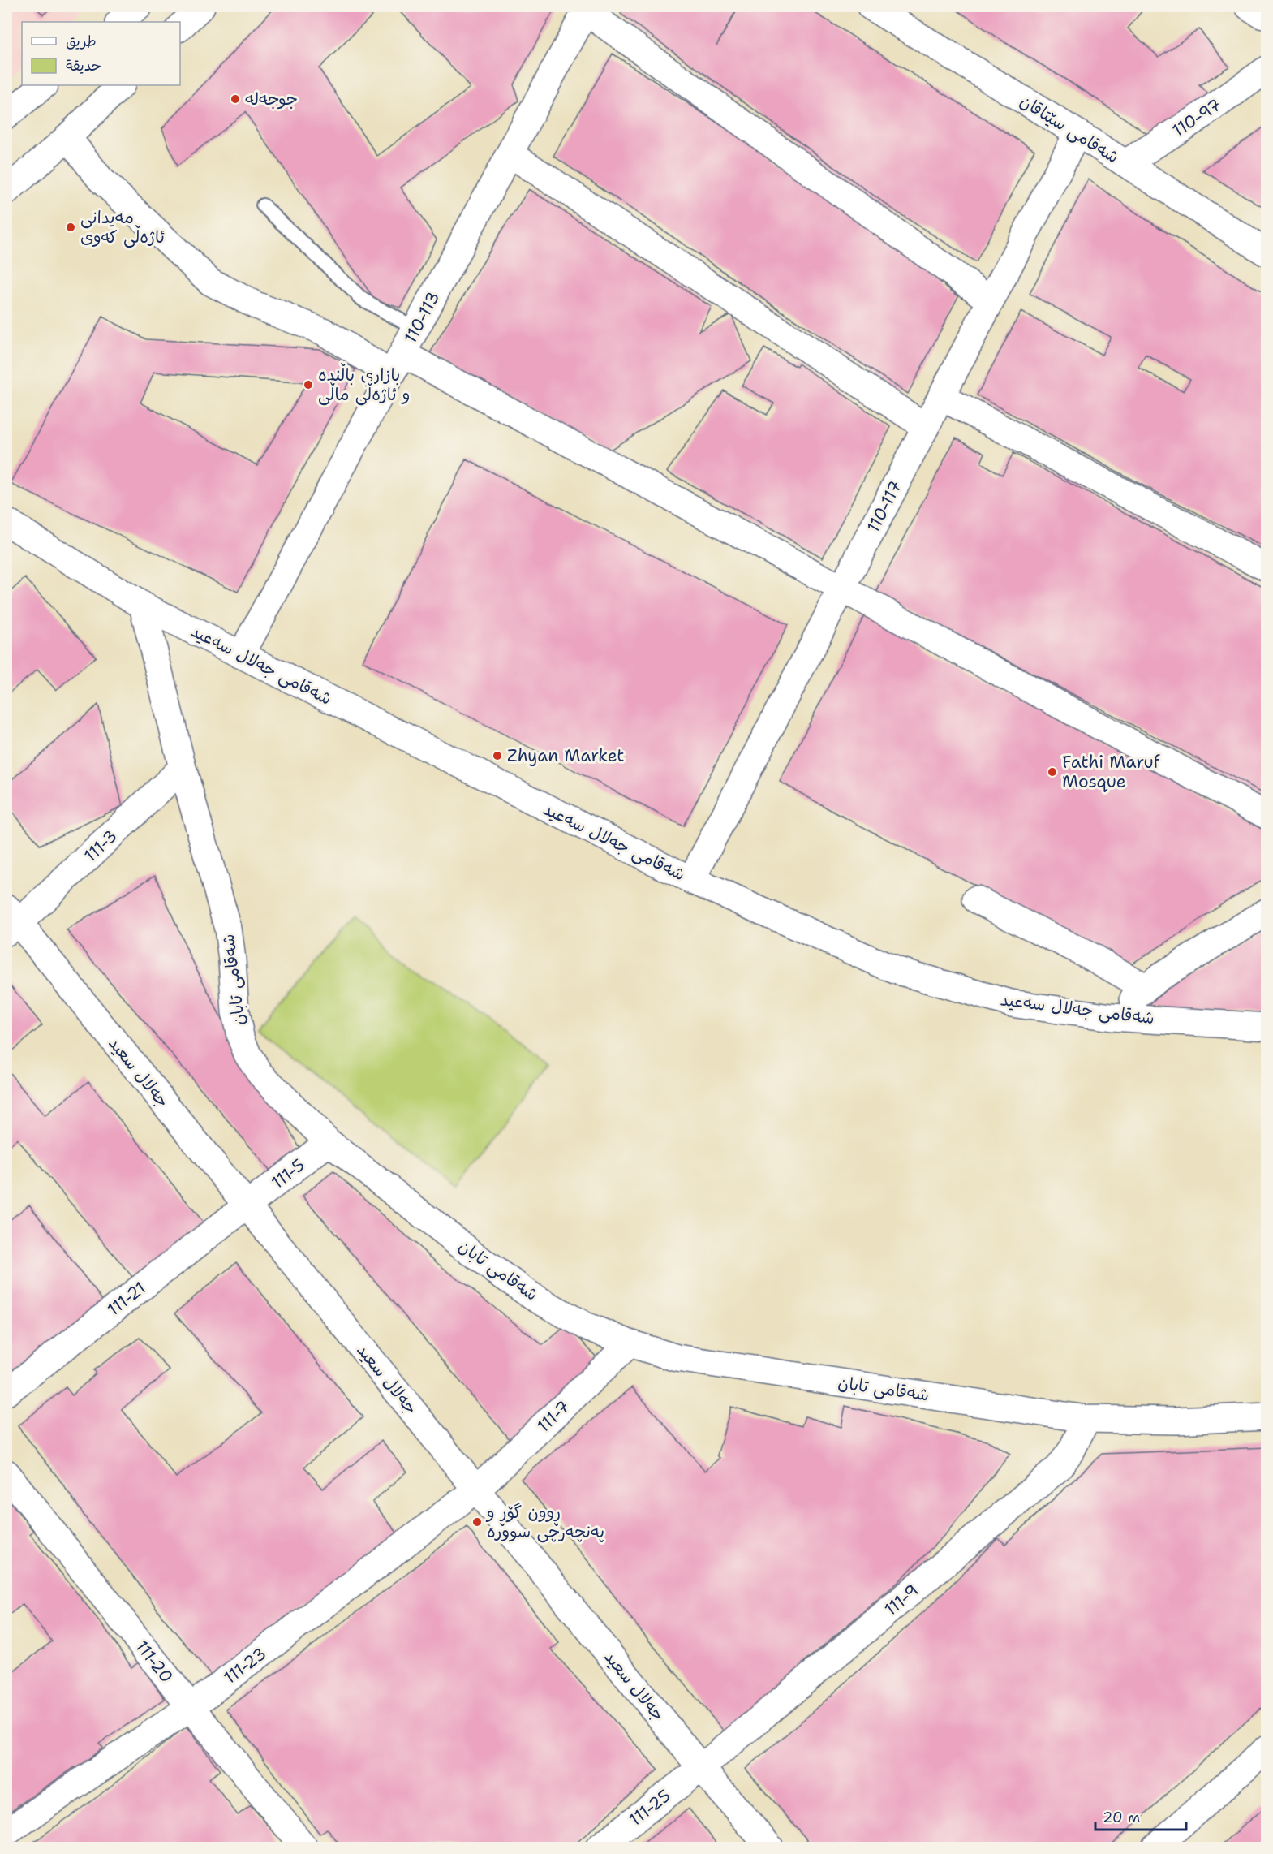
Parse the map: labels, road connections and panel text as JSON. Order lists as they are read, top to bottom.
{
  "streets": {
    "street": [
      "110-97",
      "شەقامی سێتاقان",
      "110-113",
      "110-117",
      "شەقامی جەلال سەعید",
      "111-3",
      "شەقامی تابان",
      "جه‌لال سعید",
      "111-5",
      "111-21",
      "111-7",
      "111-9",
      "111-20",
      "111-23",
      "111-25"
    ]
  },
  "crossings": [
    ["110-97", "شەقامی سێتاقان"],
    ["شەقامی سێتاقان", "110-117"],
    ["110-113", "شەقامی جەلال سەعید"],
    ["110-117", "شەقامی جەلال سەعید"],
    ["شەقامی جەلال سەعید", "شەقامی تابان"],
    ["111-3", "شەقامی تابان"],
    ["111-3", "جه‌لال سعید"],
    ["شەقامی تابان", "111-5"],
    ["شەقامی تابان", "111-7"],
    ["شەقامی تابان", "111-9"],
    ["جه‌لال سعید", "111-5"],
    ["جه‌لال سعید", "111-21"],
    ["جه‌لال سعید", "111-7"],
    ["جه‌لال سعید", "111-9"],
    ["جه‌لال سعید", "111-23"],
    ["جه‌لال سعید", "111-25"],
    ["111-5", "111-21"],
    ["111-7", "111-23"],
    ["111-9", "111-25"],
    ["111-20", "111-23"]
  ],
  "places": [
    "جوجەلە",
    "مەیدانی ئاژەڵی کەوی",
    "بازاري باڵندە و ئاژەڵی ماڵی",
    "Zhyan Market",
    "Fathi Maruf Mosque",
    "ڕوون گۆڕ و پەنچەرچی سوورە"
  ],
  "legend": ["طريق", "حديقة"],
  "scale_bar": "20 m"
}
